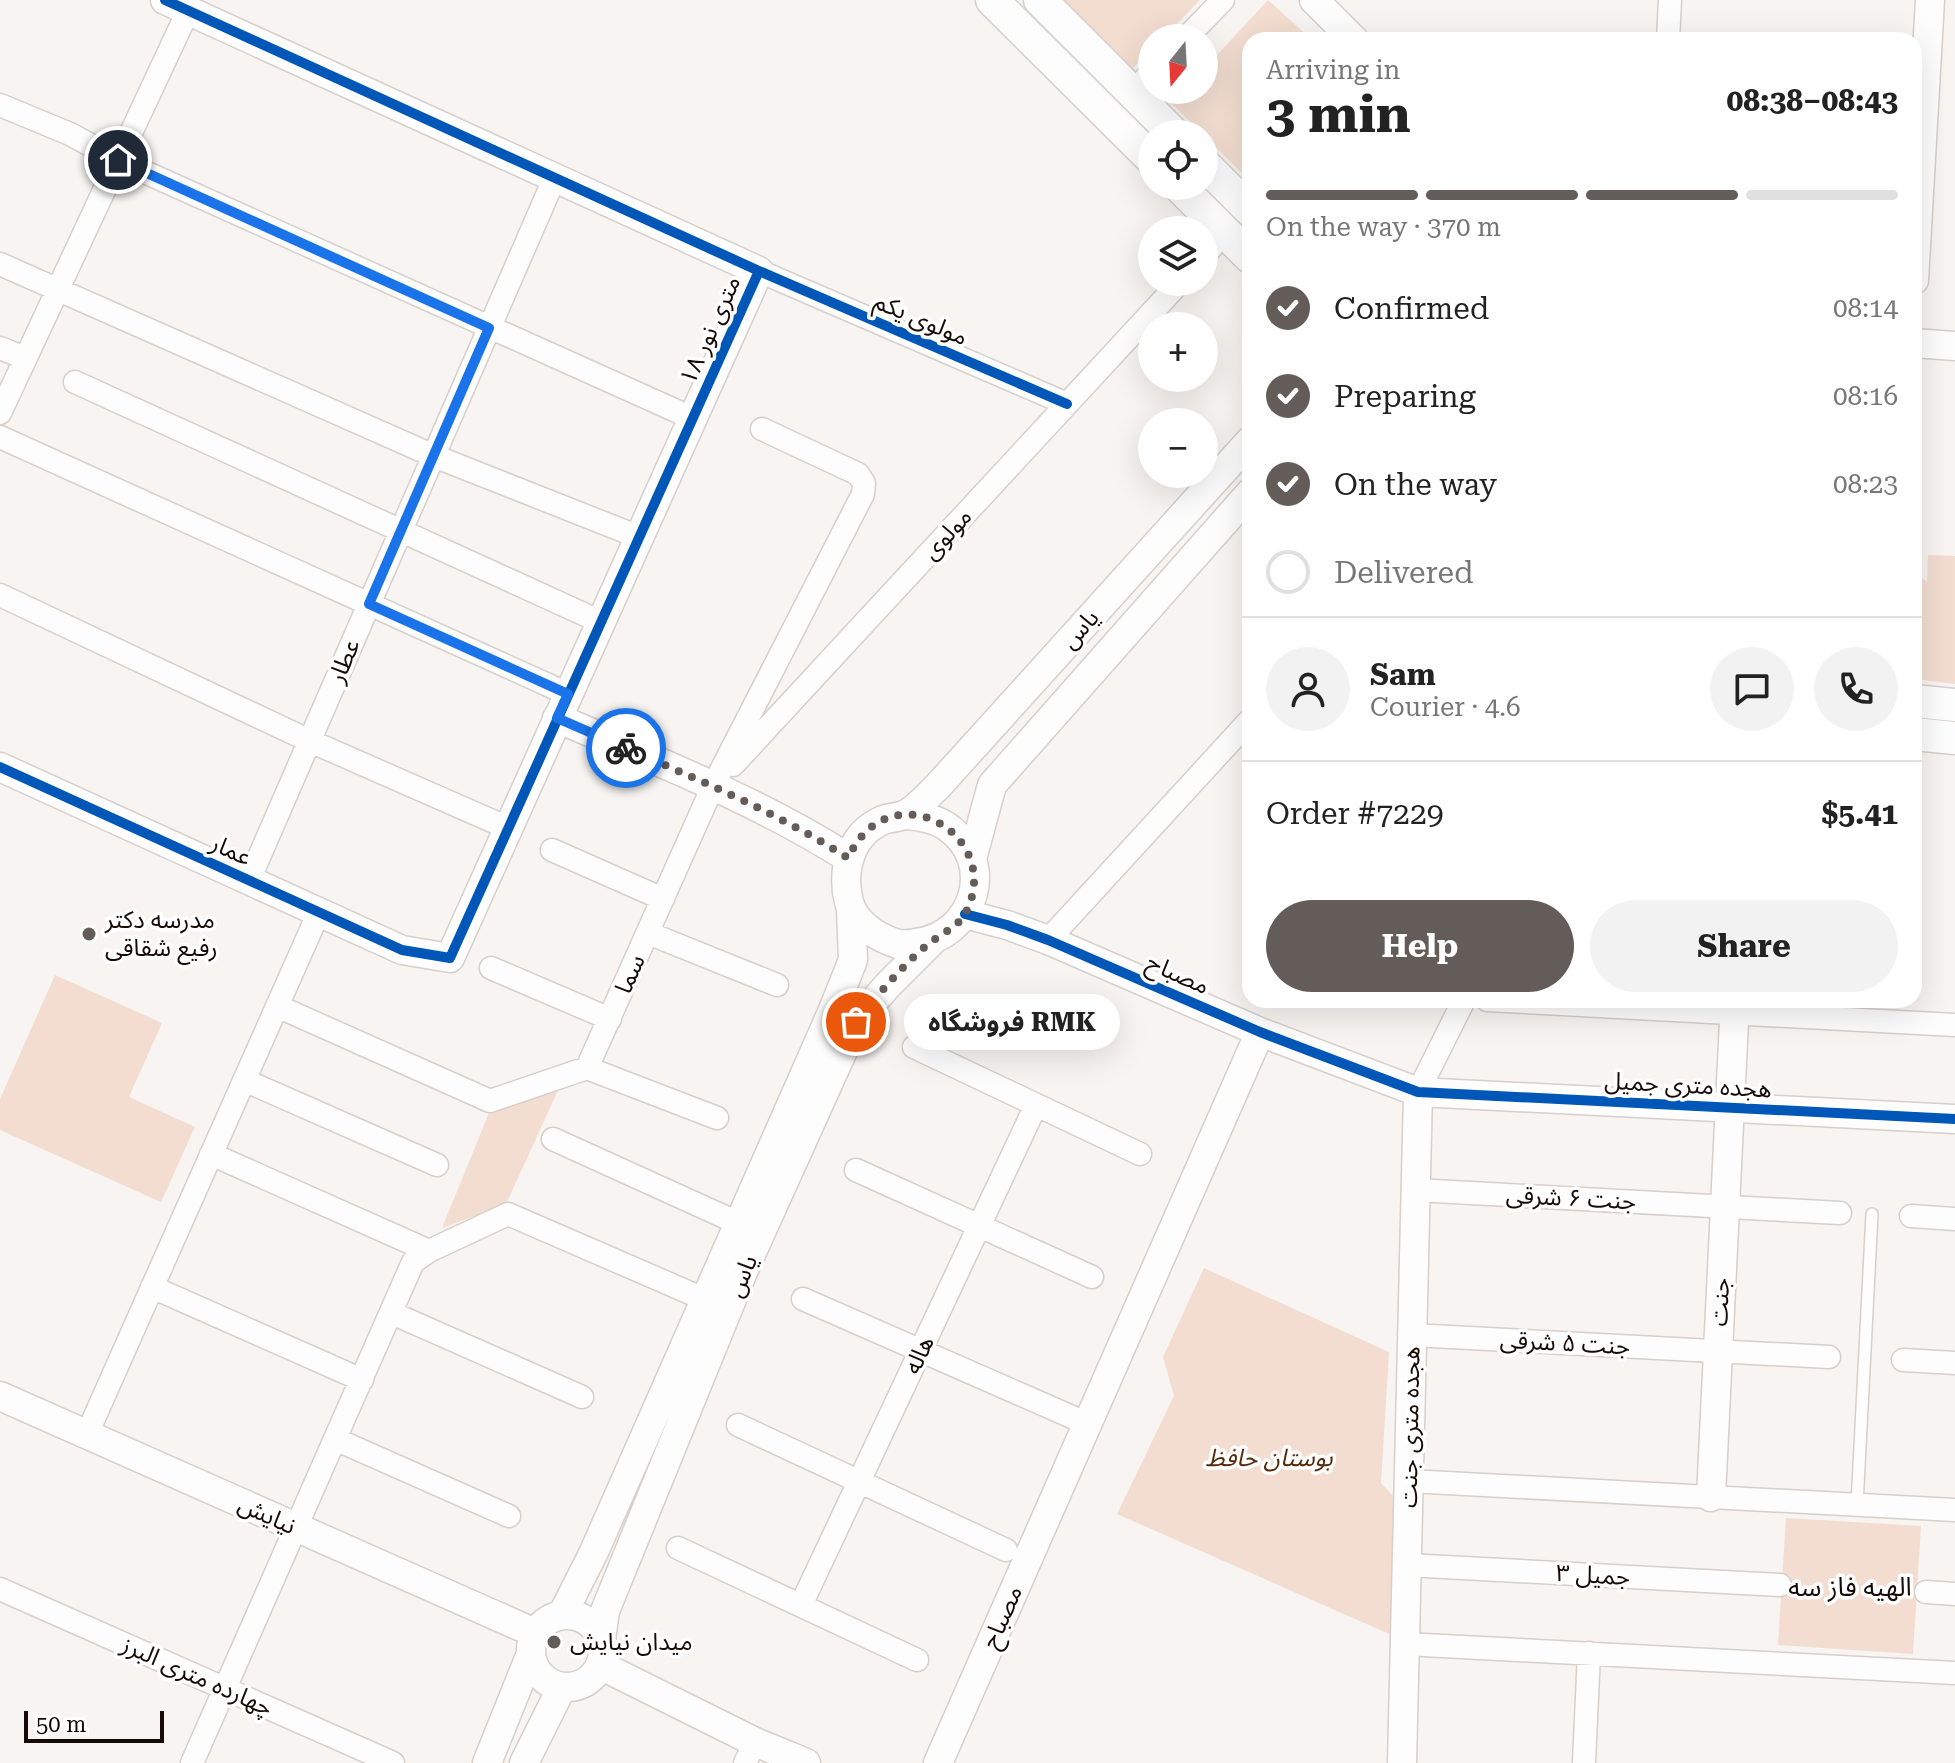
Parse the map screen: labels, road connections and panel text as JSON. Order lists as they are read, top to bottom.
{
  "streets": {
    "street": [
      "مولوی یکم",
      "۱۸ متری نور",
      "مولوی",
      "یاس",
      "عطار",
      "عمار",
      "سما",
      "مصباح",
      "هجده متری جمیل",
      "جنت ۶ شرقی",
      "جنت",
      "جنت ۵ شرقی",
      "هاله",
      "هجده متری جنت",
      "نیایش",
      "جمیل ۳",
      "چهارده متری البرز"
    ]
  },
  "crossings": [
    ["مولوی یکم", "۱۸ متری نور"],
    ["مولوی یکم", "مولوی"],
    ["۱۸ متری نور", "عطار"],
    ["۱۸ متری نور", "عمار"],
    ["مولوی", "سما"],
    ["یاس", "مصباح"],
    ["یاس", "نیایش"],
    ["عطار", "عمار"],
    ["مصباح", "هجده متری جمیل"],
    ["مصباح", "هجده متری جنت"],
    ["هجده متری جمیل", "جنت"],
    ["هجده متری جمیل", "هجده متری جنت"],
    ["جنت ۶ شرقی", "جنت"],
    ["جنت ۶ شرقی", "هجده متری جنت"],
    ["جنت", "جنت ۵ شرقی"],
    ["جنت ۵ شرقی", "هجده متری جنت"],
    ["هجده متری جنت", "جمیل ۳"]
  ],
  "districts": ["الهیه فاز سه"],
  "parks": ["بوستان حافظ"],
  "places": ["مدرسه دکتر رفیع شقاقی", "فروشگاه RMK", "میدان نیایش"],
  "scale_bar": "50 m",
  "north": "bottom",
  "page": {
    "map_buttons": ["+", "−"],
    "heading": ["3 min", "Arriving in", "08:38–08:43"],
    "panel": [
      "Sam",
      "Courier · 4.6",
      "Order #7229",
      "$5.41"
    ],
    "bar": "On the way · 370 m",
    "list": [
      ["Confirmed", "08:14"],
      ["Preparing", "08:16"],
      ["On the way", "08:23"],
      "Delivered"
    ],
    "buttons": ["Help", "Share"],
    "bubble": "فروشگاه RMK",
    "scale": "50 m"
  }
}
